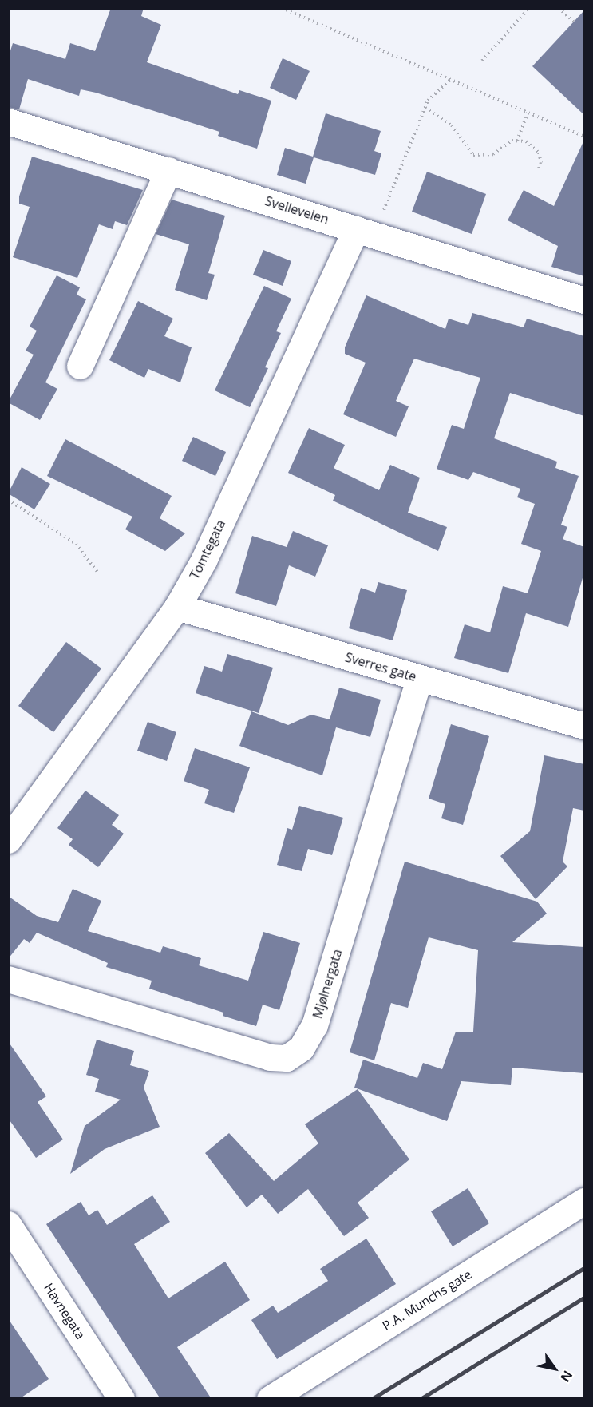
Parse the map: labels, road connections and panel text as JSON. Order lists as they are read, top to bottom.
{
  "streets": {
    "street": [
      "Svelleveien",
      "Tomtegata",
      "Sverres gate",
      "Mjølnergata",
      "P.A. Munchs gate",
      "Havnegata"
    ]
  },
  "crossings": [
    ["Svelleveien", "Tomtegata"],
    ["Tomtegata", "Sverres gate"],
    ["Sverres gate", "Mjølnergata"]
  ],
  "north": "bottom right"
}
